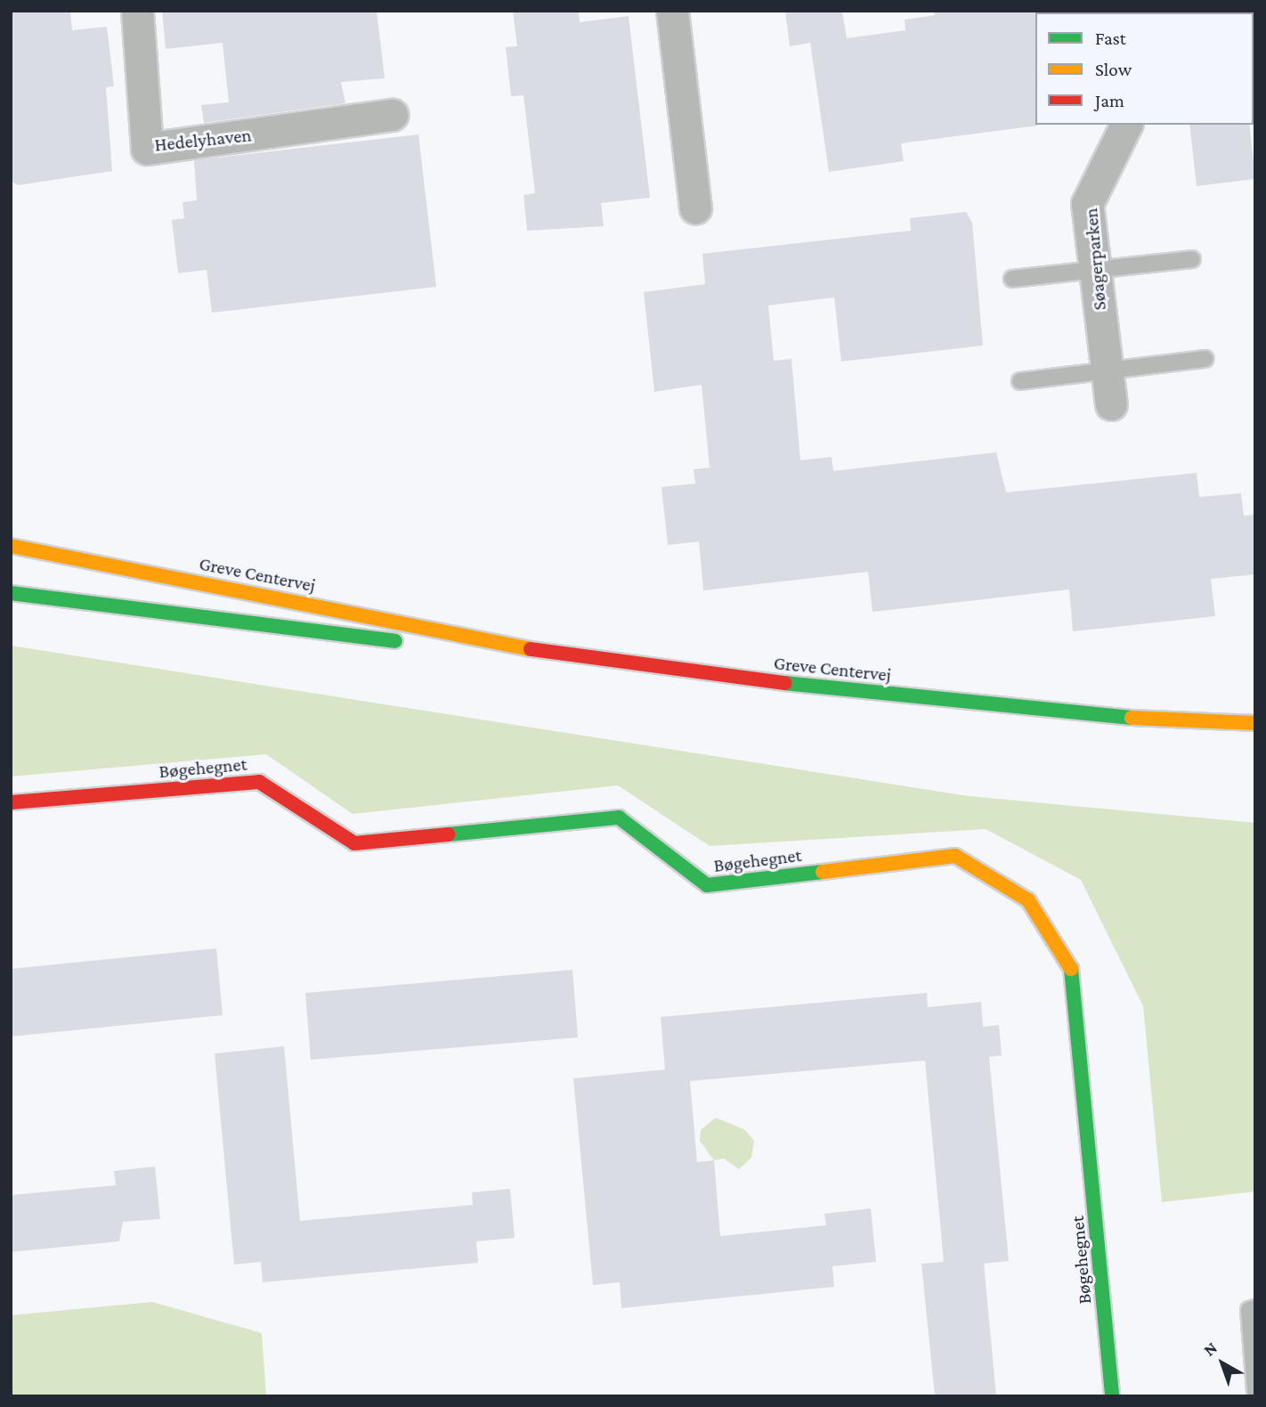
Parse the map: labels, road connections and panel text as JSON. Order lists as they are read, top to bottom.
{
  "streets": {
    "street": [
      "Hedelyhaven",
      "Søagerparken",
      "Greve Centervej",
      "Bøgehegnet"
    ]
  },
  "legend": ["Fast", "Slow", "Jam"],
  "north": "top left"
}
